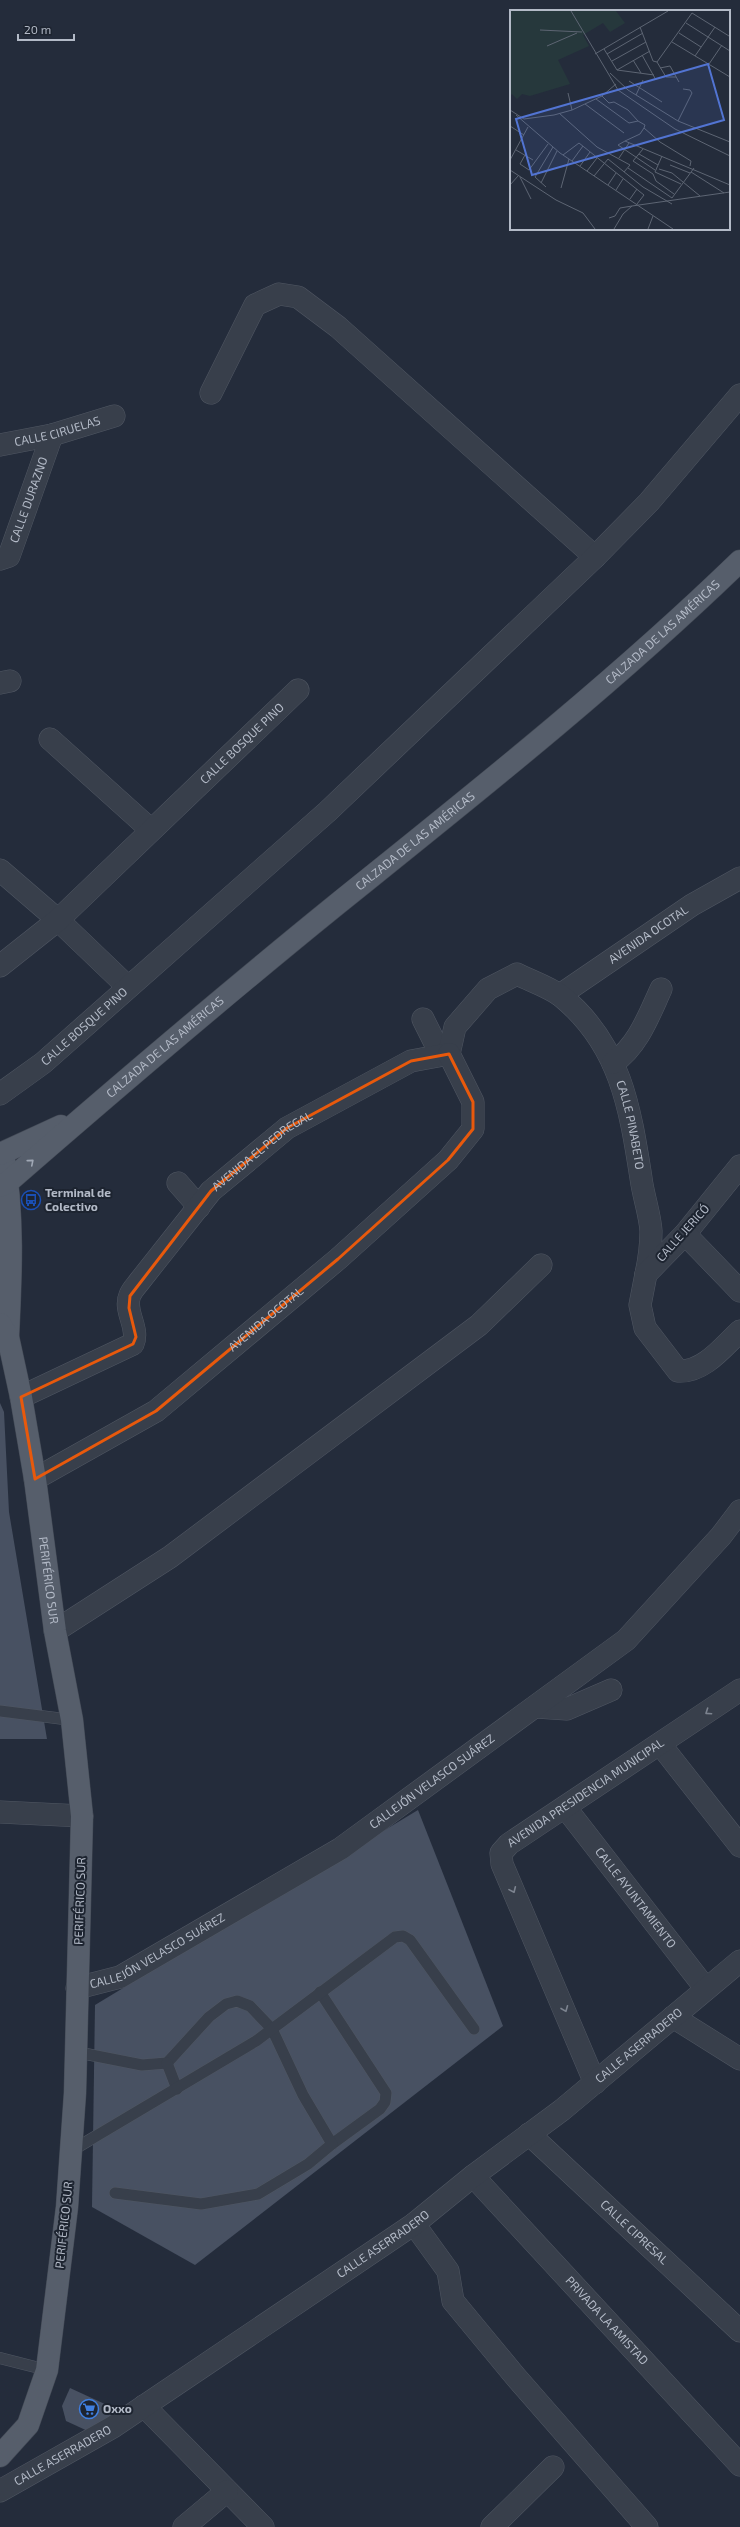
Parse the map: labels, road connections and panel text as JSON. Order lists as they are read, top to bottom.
{
  "streets": {
    "main road": ["CALZADA DE LAS AMÉRICAS", "PERIFÉRICO SUR"],
    "street": [
      "CALLE CIRUELAS",
      "CALLE DURAZNO",
      "CALLE BOSQUE PINO",
      "AVENIDA OCOTAL",
      "CALLE PINABETO",
      "AVENIDA EL PEDREGAL",
      "CALLE JERICÓ",
      "CALLEJÓN VELASCO SUÁREZ",
      "AVENIDA PRESIDENCIA MUNICIPAL",
      "CALLE AYUNTAMIENTO",
      "CALLE ASERRADERO",
      "CALLE CIPRESAL",
      "PRIVADA LA AMISTAD"
    ]
  },
  "crossings": [
    ["CALLE CIRUELAS", "CALLE DURAZNO"],
    ["CALZADA DE LAS AMÉRICAS", "PERIFÉRICO SUR"],
    ["AVENIDA OCOTAL", "CALLE PINABETO"],
    ["AVENIDA OCOTAL", "AVENIDA EL PEDREGAL"],
    ["AVENIDA OCOTAL", "PERIFÉRICO SUR"],
    ["CALLE PINABETO", "CALLE JERICÓ"],
    ["AVENIDA EL PEDREGAL", "PERIFÉRICO SUR"],
    ["PERIFÉRICO SUR", "CALLEJÓN VELASCO SUÁREZ"],
    ["AVENIDA PRESIDENCIA MUNICIPAL", "CALLE AYUNTAMIENTO"],
    ["AVENIDA PRESIDENCIA MUNICIPAL", "CALLE ASERRADERO"],
    ["CALLE AYUNTAMIENTO", "CALLE ASERRADERO"],
    ["CALLE ASERRADERO", "CALLE CIPRESAL"],
    ["CALLE ASERRADERO", "PRIVADA LA AMISTAD"]
  ],
  "places": {
    "bus stop": ["Terminal de Colectivo"],
    "supermarket": ["Oxxo"]
  },
  "scale_bar": "20 m"
}
